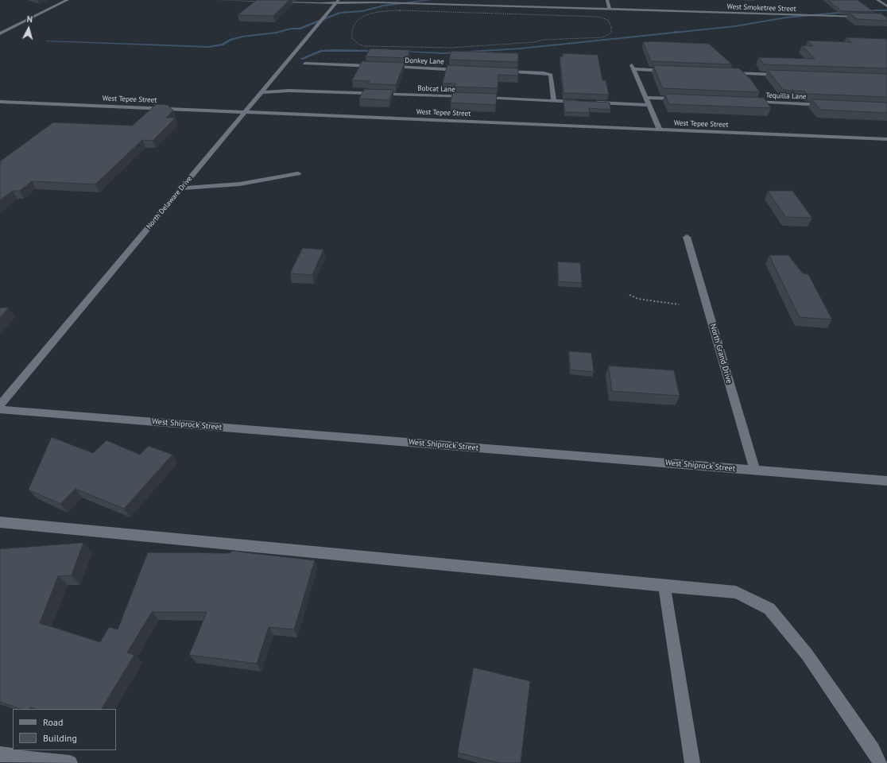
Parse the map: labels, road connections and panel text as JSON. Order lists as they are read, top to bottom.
{
  "streets": {
    "street": [
      "West Smoketree Street",
      "Donkey Lane",
      "Bobcat Lane",
      "Tequilla Lane",
      "West Tepee Street",
      "North Delaware Drive",
      "North Grand Drive",
      "West Shiprock Street"
    ]
  },
  "crossings": [
    ["West Smoketree Street", "North Delaware Drive"],
    ["Bobcat Lane", "North Delaware Drive"],
    ["West Tepee Street", "North Delaware Drive"],
    ["North Grand Drive", "West Shiprock Street"]
  ],
  "legend": ["Road", "Building"],
  "north": "top"
}
